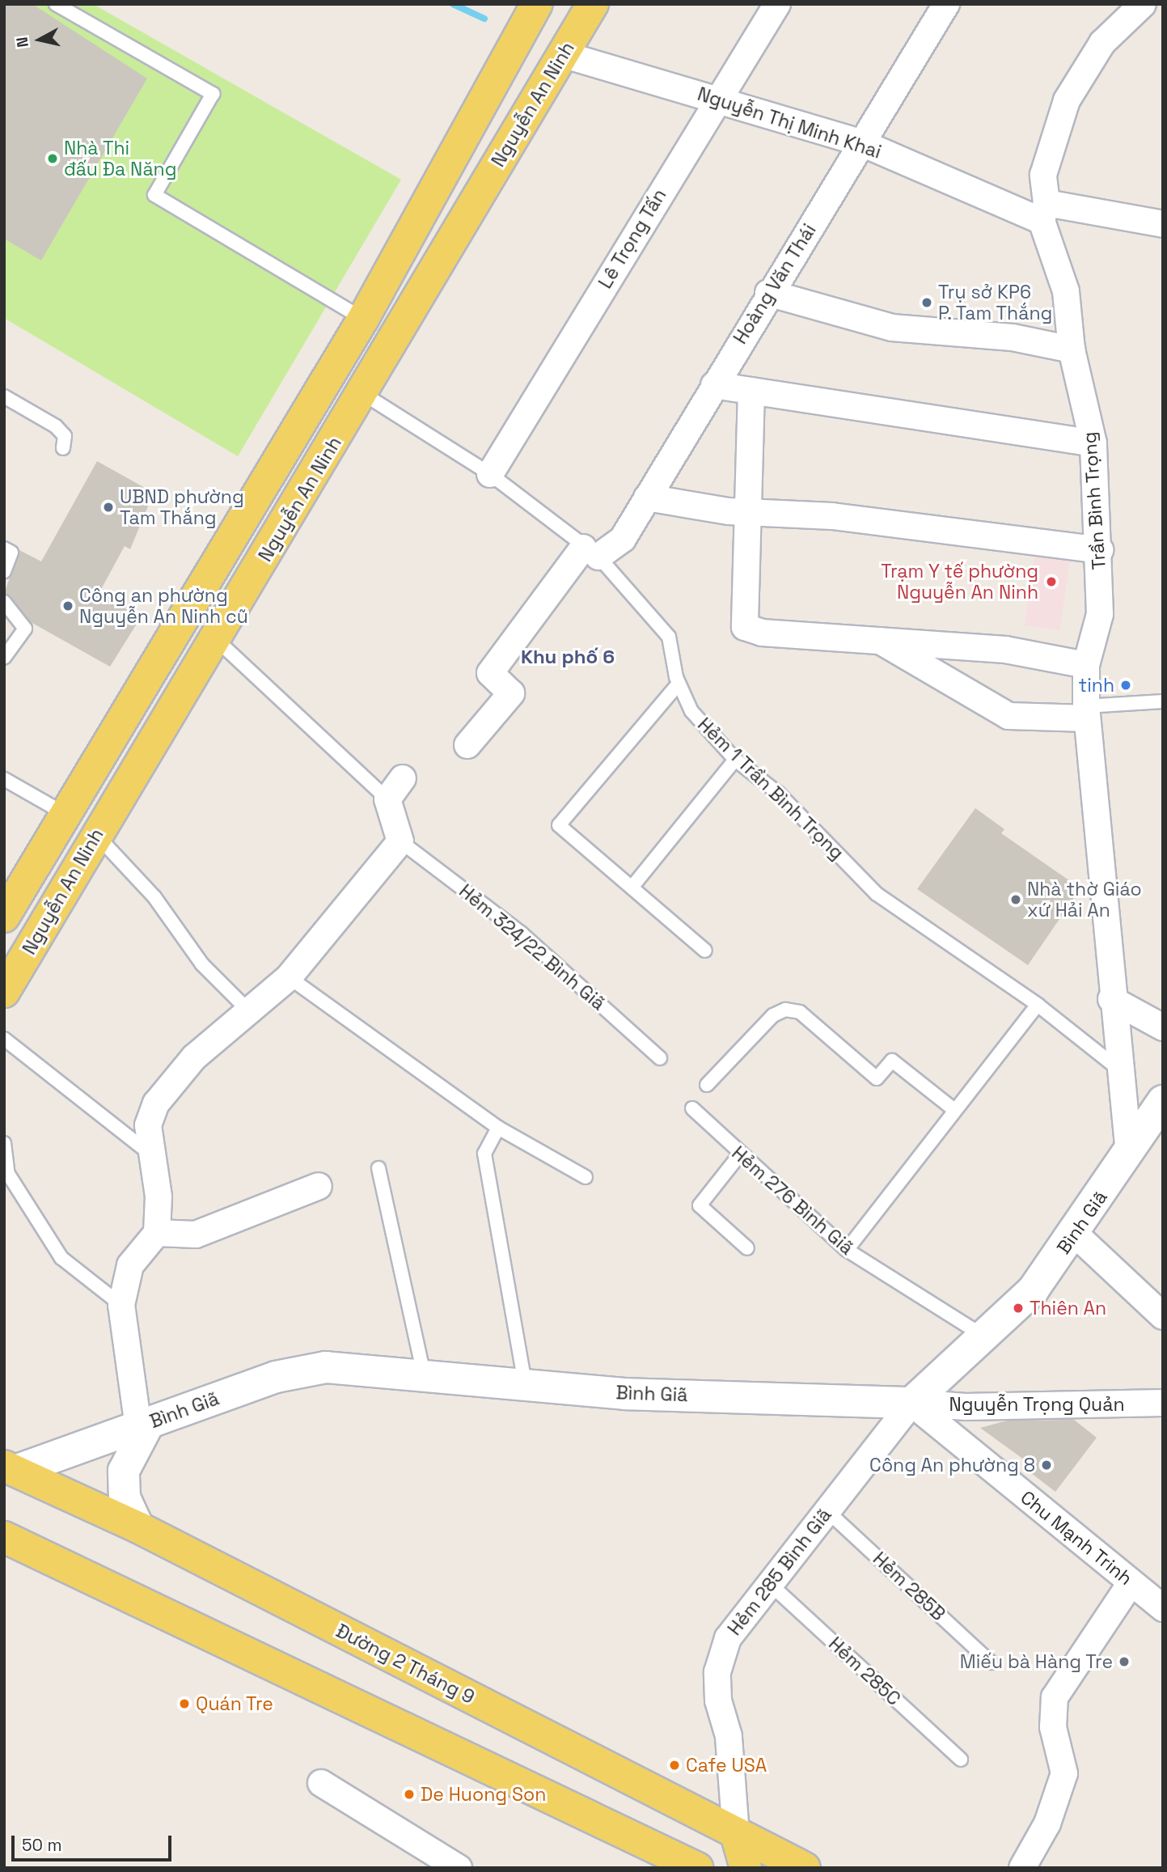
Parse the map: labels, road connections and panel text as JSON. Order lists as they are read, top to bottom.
{
  "streets": {
    "main road": ["Nguyễn An Ninh", "Đường 2 Tháng 9"],
    "street": [
      "Nguyễn Thị Minh Khai",
      "Lê Trọng Tấn",
      "Hoàng Văn Thái",
      "Trần Bình Trọng",
      "Bình Giã",
      "Nguyễn Trọng Quản",
      "Chu Mạnh Trinh",
      "Hẻm 285 Bình Giã"
    ],
    "lane": [
      "Hẻm 1 Trần Bình Trọng",
      "Hẻm 324/22 Bình Giã",
      "Hẻm 276 Bình Giã",
      "Hẻm 285B",
      "Hẻm 285C"
    ]
  },
  "crossings": [
    ["Nguyễn An Ninh", "Nguyễn Thị Minh Khai"],
    ["Nguyễn An Ninh", "Hẻm 1 Trần Bình Trọng"],
    ["Nguyễn Thị Minh Khai", "Lê Trọng Tấn"],
    ["Nguyễn Thị Minh Khai", "Hoàng Văn Thái"],
    ["Nguyễn Thị Minh Khai", "Trần Bình Trọng"],
    ["Lê Trọng Tấn", "Hẻm 1 Trần Bình Trọng"],
    ["Hoàng Văn Thái", "Hẻm 1 Trần Bình Trọng"],
    ["Trần Bình Trọng", "Hẻm 1 Trần Bình Trọng"],
    ["Trần Bình Trọng", "Bình Giã"],
    ["Hẻm 276 Bình Giã", "Bình Giã"],
    ["Bình Giã", "Nguyễn Trọng Quản"],
    ["Bình Giã", "Chu Mạnh Trinh"],
    ["Bình Giã", "Hẻm 285 Bình Giã"],
    ["Bình Giã", "Đường 2 Tháng 9"],
    ["Nguyễn Trọng Quản", "Chu Mạnh Trinh"],
    ["Nguyễn Trọng Quản", "Hẻm 285 Bình Giã"],
    ["Chu Mạnh Trinh", "Hẻm 285 Bình Giã"],
    ["Hẻm 285 Bình Giã", "Hẻm 285B"],
    ["Hẻm 285 Bình Giã", "Đường 2 Tháng 9"],
    ["Hẻm 285 Bình Giã", "Hẻm 285C"]
  ],
  "districts": ["Khu phố 6"],
  "places": [
    "Nhà Thi đấu Đa Năng",
    "Trụ sở KP6 P. Tam Thắng",
    "UBND phường Tam Thắng",
    "Trạm Y tế phường Nguyễn An Ninh",
    "Công an phường Nguyễn An Ninh cũ",
    "tinh",
    "Nhà thờ Giáo xứ Hải An",
    "Thiên An",
    "Công An phường 8",
    "Miếu bà Hàng Tre",
    "Quán Tre",
    "Cafe USA",
    "De Huong Son"
  ],
  "scale_bar": "50 m",
  "north": "left"
}
